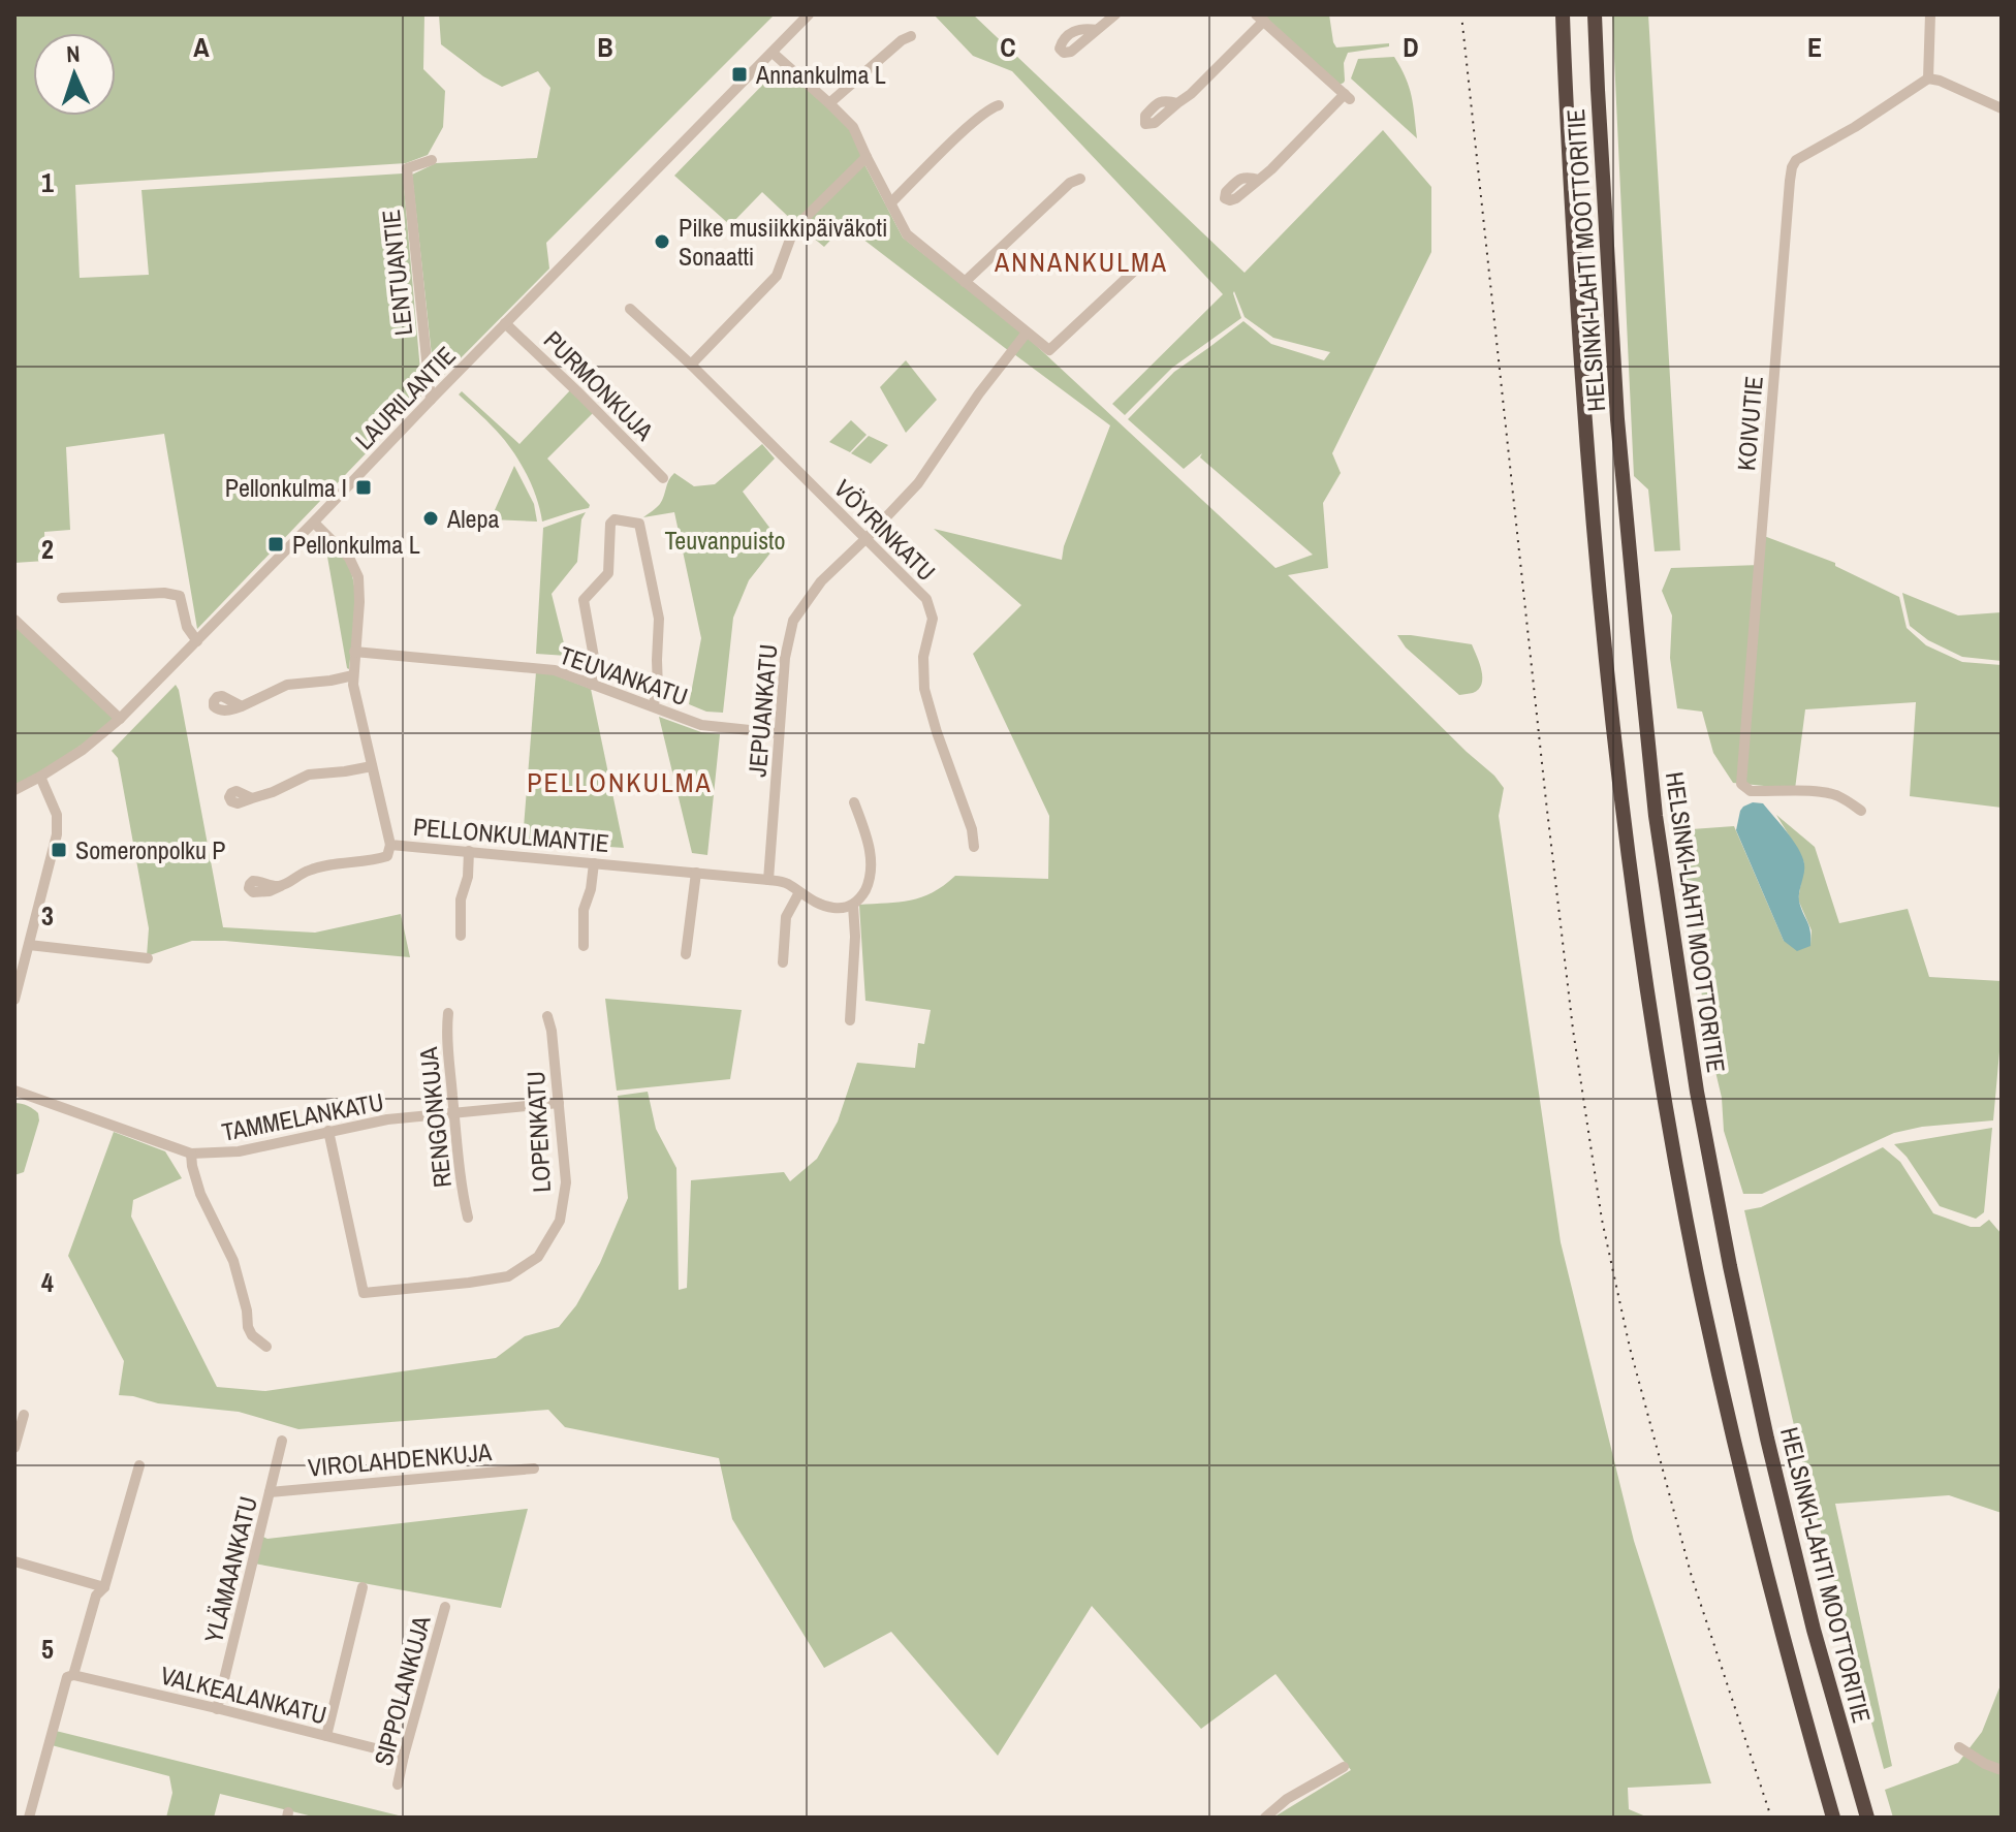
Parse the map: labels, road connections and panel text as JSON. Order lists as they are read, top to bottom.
{
  "streets": {
    "highway": ["HELSINKI-LAHTI MOOTTORITIE"],
    "street": [
      "LENTUANTIE",
      "PURMONKUJA",
      "LAURILANTIE",
      "KOIVUTIE",
      "VÖYRINKATU",
      "TEUVANKATU",
      "JEPUANKATU",
      "PELLONKULMANTIE",
      "TAMMELANKATU",
      "RENGONKUJA",
      "LOPENKATU",
      "VIROLAHDENKUJA",
      "YLÄMAANKATU",
      "SIPPOLANKUJA",
      "VALKEALANKATU"
    ]
  },
  "crossings": [
    ["LENTUANTIE", "LAURILANTIE"],
    ["PURMONKUJA", "LAURILANTIE"],
    ["LAURILANTIE", "PELLONKULMANTIE"],
    ["VÖYRINKATU", "JEPUANKATU"],
    ["TEUVANKATU", "JEPUANKATU"],
    ["TEUVANKATU", "PELLONKULMANTIE"],
    ["JEPUANKATU", "PELLONKULMANTIE"],
    ["TAMMELANKATU", "RENGONKUJA"],
    ["TAMMELANKATU", "LOPENKATU"],
    ["VIROLAHDENKUJA", "YLÄMAANKATU"],
    ["YLÄMAANKATU", "VALKEALANKATU"],
    ["SIPPOLANKUJA", "VALKEALANKATU"]
  ],
  "districts": ["ANNANKULMA", "PELLONKULMA"],
  "parks": ["Teuvanpuisto"],
  "places": {
    "transit": [
      "Annankulma L",
      "Pellonkulma I",
      "Pellonkulma L",
      "Someronpolku P"
    ],
    "other": ["Pilke musiikkipäiväkoti Sonaatti", "Alepa"]
  },
  "north": "top",
  "grid": {
    "columns": [
      "A",
      "B",
      "C",
      "D",
      "E"
    ],
    "rows": [
      "1",
      "2",
      "3",
      "4",
      "5"
    ]
  }
}
